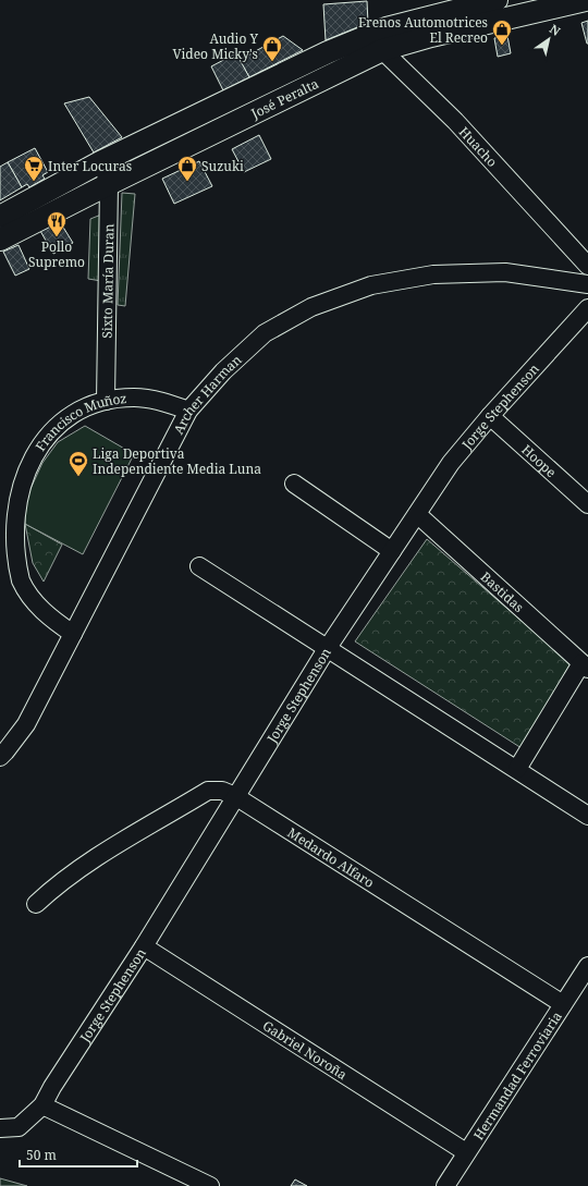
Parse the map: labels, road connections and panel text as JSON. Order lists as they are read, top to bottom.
{
  "streets": {
    "main road": ["José Peralta"],
    "street": [
      "Huacho",
      "Sixto María Duran",
      "Archer Harman",
      "Jorge Stephenson",
      "Francisco Muñoz",
      "Hoope",
      "Bastidas",
      "Medardo Alfaro",
      "Gabriel Noroña",
      "Hermandad Ferroviaria"
    ]
  },
  "crossings": [
    ["José Peralta", "Huacho"],
    ["José Peralta", "Sixto María Duran"],
    ["Sixto María Duran", "Francisco Muñoz"],
    ["Archer Harman", "Francisco Muñoz"],
    ["Jorge Stephenson", "Hoope"],
    ["Jorge Stephenson", "Bastidas"],
    ["Jorge Stephenson", "Medardo Alfaro"],
    ["Jorge Stephenson", "Gabriel Noroña"],
    ["Medardo Alfaro", "Hermandad Ferroviaria"],
    ["Gabriel Noroña", "Hermandad Ferroviaria"]
  ],
  "places": {
    "shop": ["Frenos Automotrices El Recreo", "Audio Y Video Micky's", "Suzuki"],
    "supermarket": ["Inter Locuras"],
    "restaurant": ["Pollo Supremo"],
    "sports": ["Liga Deportiva Independiente Media Luna"]
  },
  "scale_bar": "50 m",
  "north": "top right"
}
